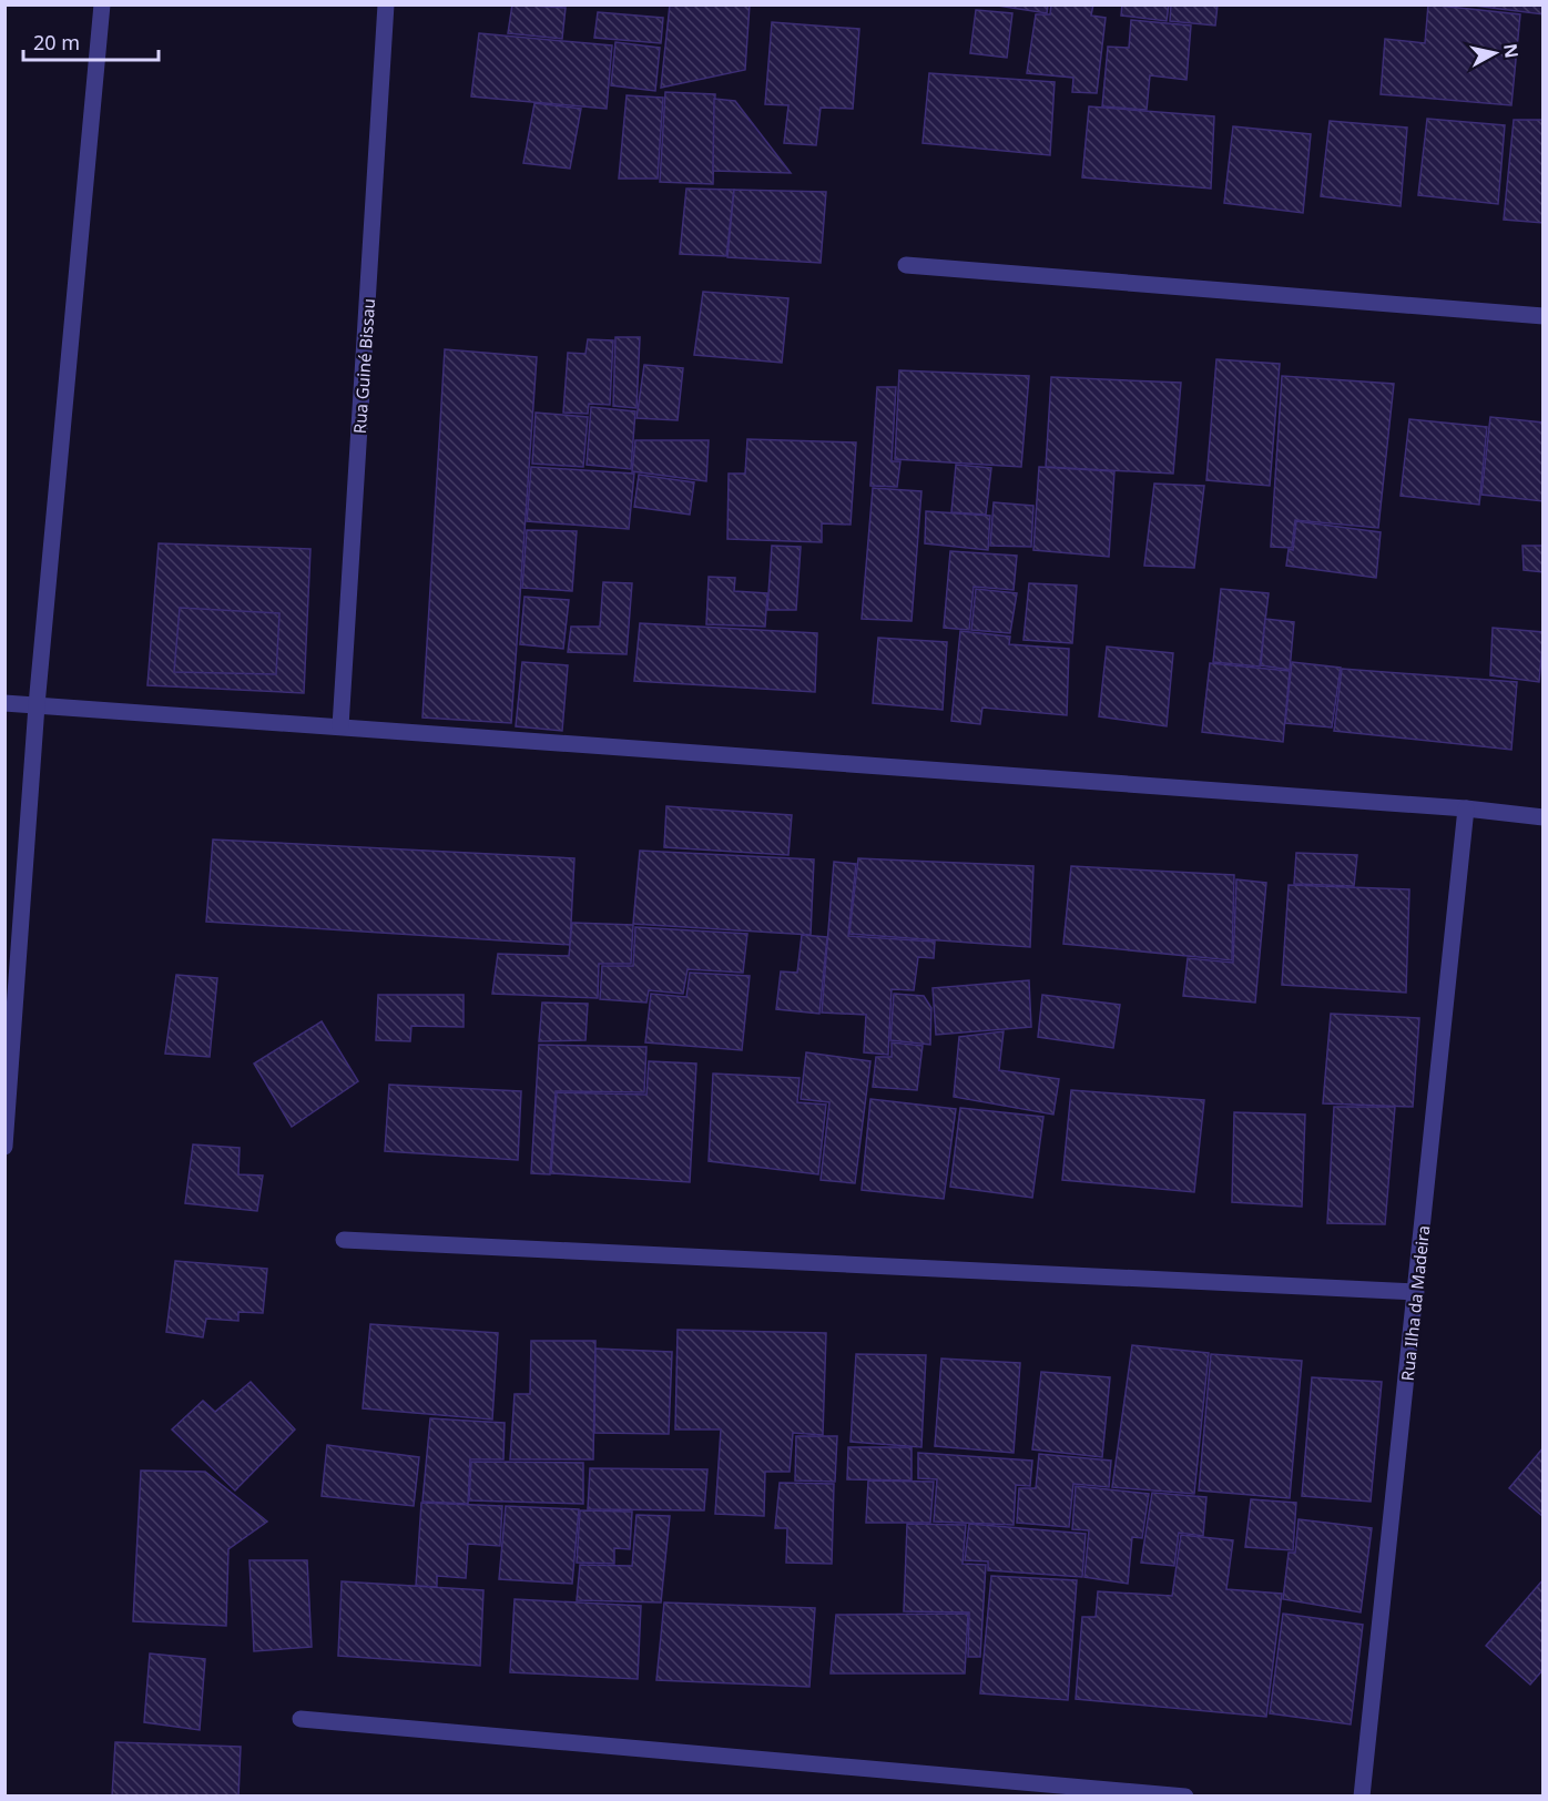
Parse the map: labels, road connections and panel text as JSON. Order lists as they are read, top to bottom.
{
  "streets": {
    "street": ["Rua Guiné Bissau", "Rua Ilha da Madeira"]
  },
  "scale_bar": "20 m",
  "north": "right"
}
